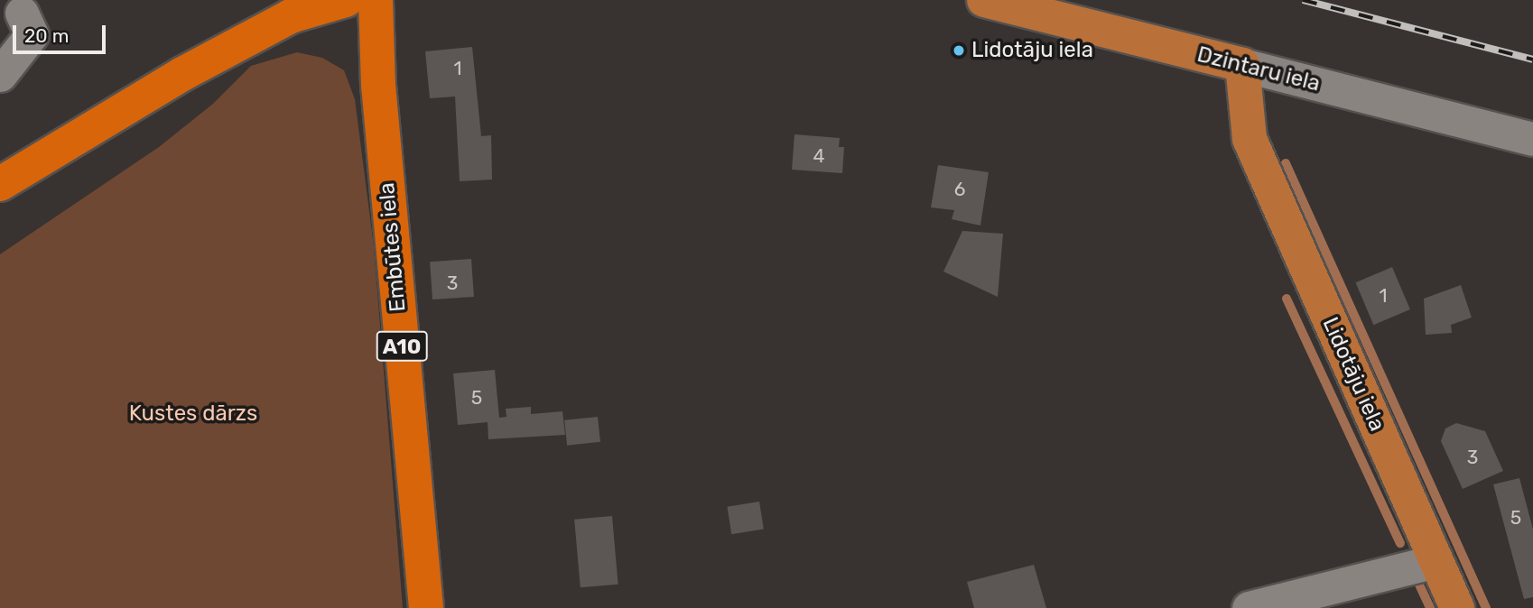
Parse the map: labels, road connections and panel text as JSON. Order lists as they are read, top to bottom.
{
  "streets": {
    "highway": ["Embūtes iela", "A10"],
    "main road": ["Dzintaru iela", "Lidotāju iela"]
  },
  "crossings": [
    ["Dzintaru iela", "Lidotāju iela"]
  ],
  "parks": ["Kustes dārzs"],
  "places": ["Lidotāju iela"],
  "house_numbers": [
    "1",
    "4",
    "6",
    "3",
    "1",
    "5",
    "3",
    "5"
  ],
  "scale_bar": "20 m"
}
